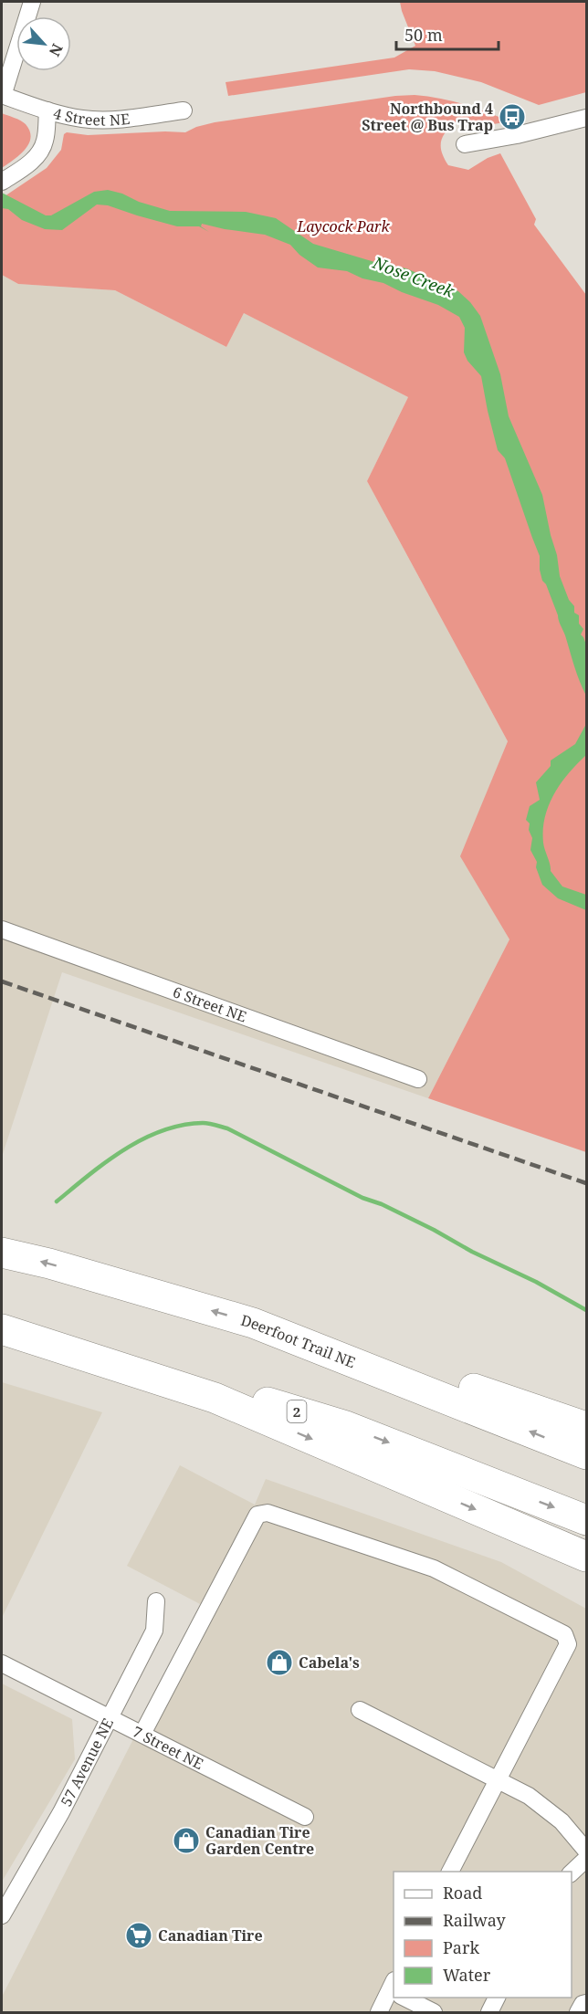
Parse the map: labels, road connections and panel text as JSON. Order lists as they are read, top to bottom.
{
  "streets": {
    "highway": ["Deerfoot Trail NE", "2"],
    "street": [
      "4 Street NE",
      "6 Street NE",
      "7 Street NE",
      "57 Avenue NE"
    ]
  },
  "crossings": [
    ["7 Street NE", "57 Avenue NE"]
  ],
  "water": ["Nose Creek"],
  "parks": ["Laycock Park"],
  "places": {
    "bus stop": ["Northbound 4 Street @ Bus Trap"],
    "shop": ["Cabela's", "Canadian Tire Garden Centre"],
    "supermarket": ["Canadian Tire"]
  },
  "legend": [
    "Road",
    "Railway",
    "Park",
    "Water"
  ],
  "scale_bar": "50 m",
  "north": "bottom right"
}
